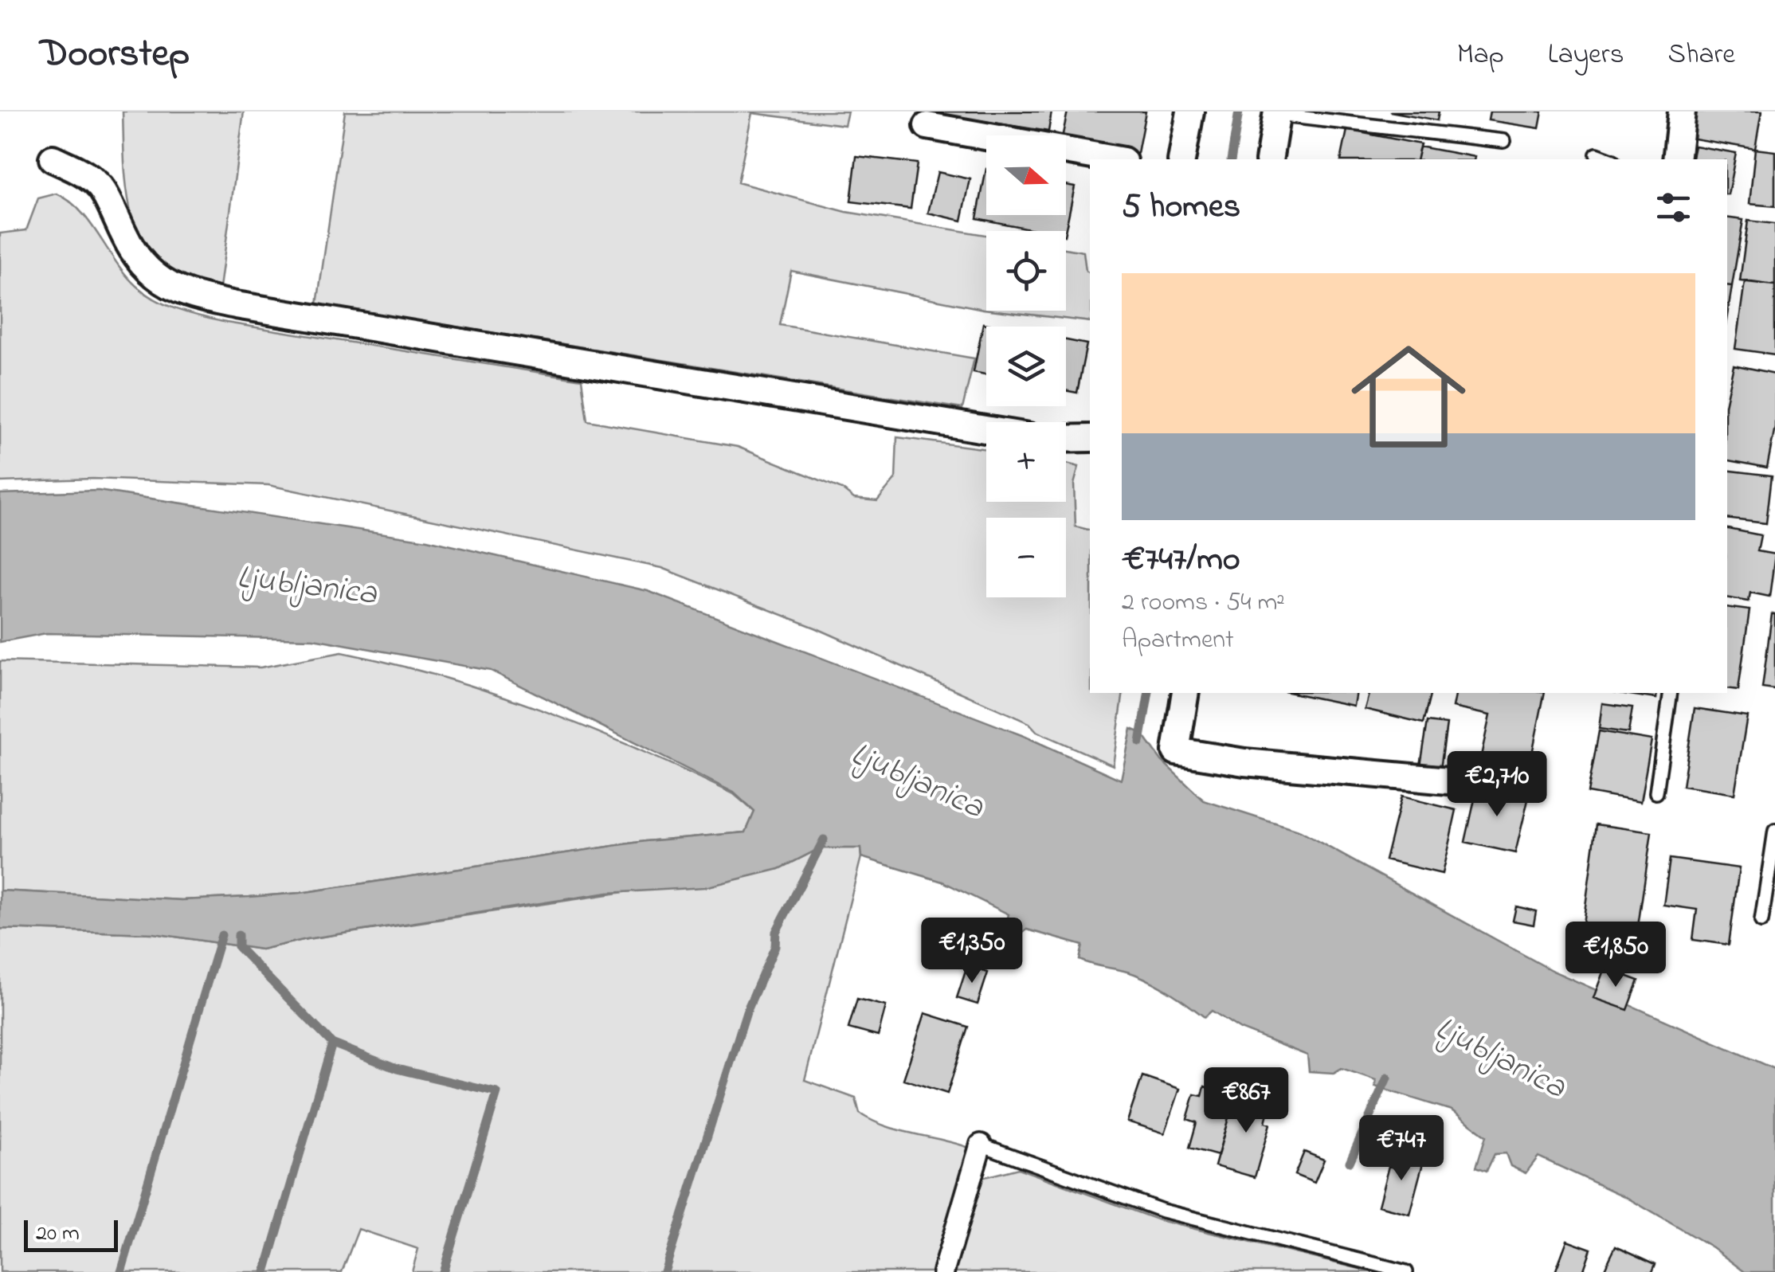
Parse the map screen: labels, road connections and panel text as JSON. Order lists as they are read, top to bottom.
{
  "water": ["Ljubljanica"],
  "scale_bar": "20 m",
  "north": "right",
  "page": {
    "header": "Doorstep",
    "nav": ["Map", "Layers", "Share"],
    "map_buttons": ["+", "−"],
    "heading": "5 homes",
    "list": [
      {
        "name": "€747/mo",
        "note": "2 rooms · 54 m² · Apartment"
      }
    ],
    "price": [
      "€2,710",
      "€1,350",
      "€1,850",
      "€867",
      "€747"
    ],
    "scale": "20 m"
  }
}
